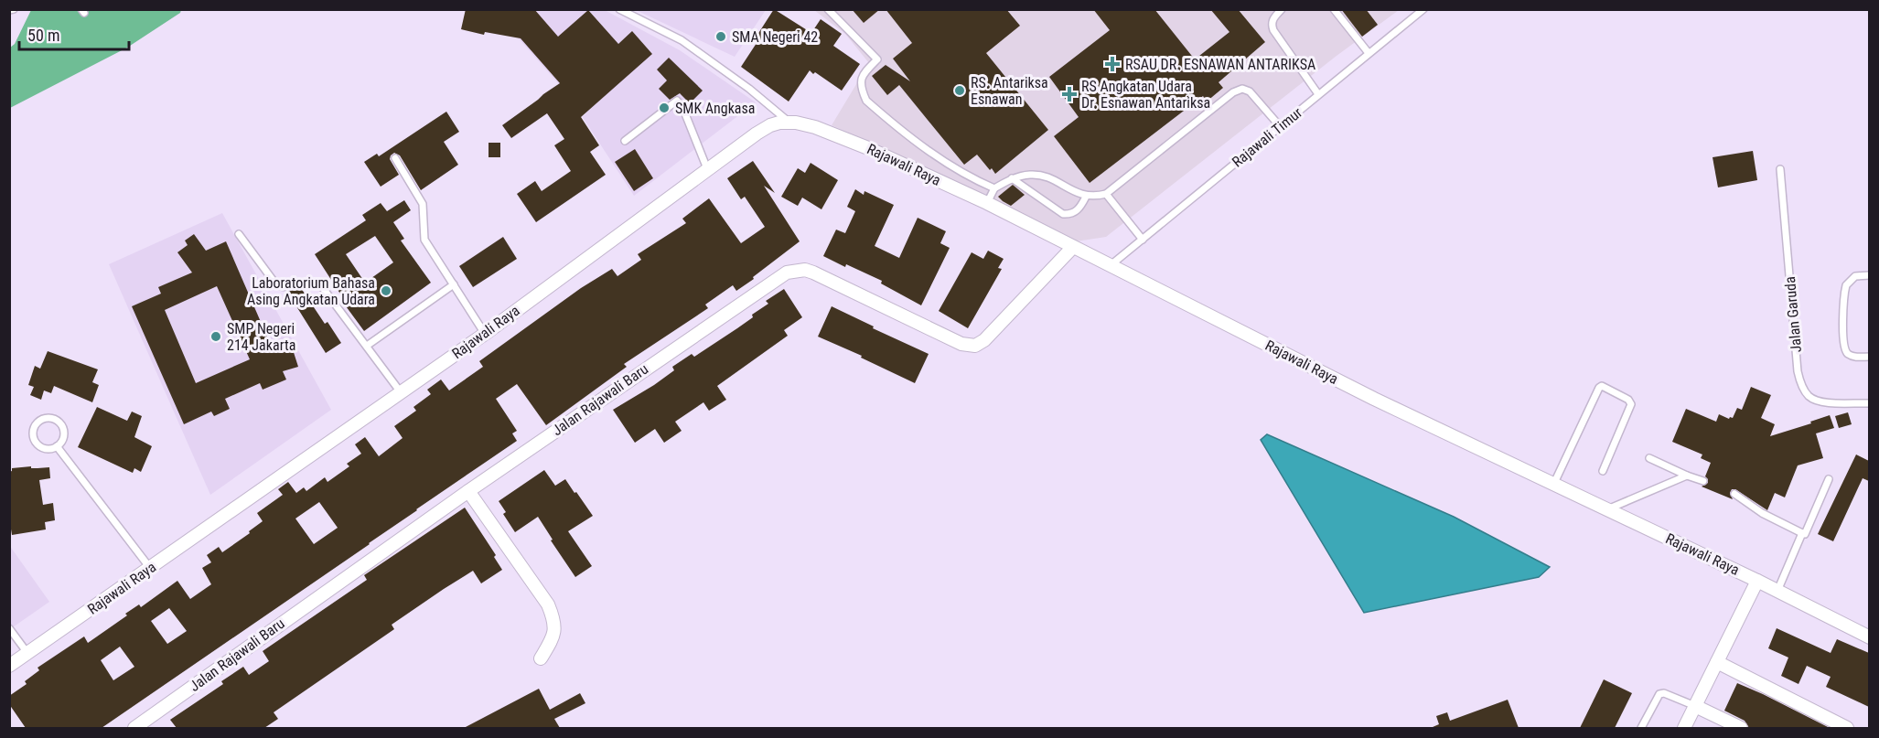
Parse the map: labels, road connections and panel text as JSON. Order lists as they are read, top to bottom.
{
  "streets": {
    "street": ["Rajawali Raya", "Jalan Rajawali Baru"],
    "lane": ["Rajawali Timur", "Jalan Garuda"]
  },
  "crossings": [
    ["Rajawali Timur", "Rajawali Raya"],
    ["Rajawali Raya", "Jalan Rajawali Baru"]
  ],
  "places": {
    "other": [
      "SMA Negeri 42",
      "RS. Antariksa Esnawan",
      "SMK Angkasa",
      "Laboratorium Bahasa Asing Angkatan Udara",
      "SMP Negeri 214 Jakarta"
    ],
    "health": ["RSAU DR. ESNAWAN ANTARIKSA", "RS Angkatan Udara Dr. Esnawan Antariksa"]
  },
  "scale_bar": "50 m"
}
